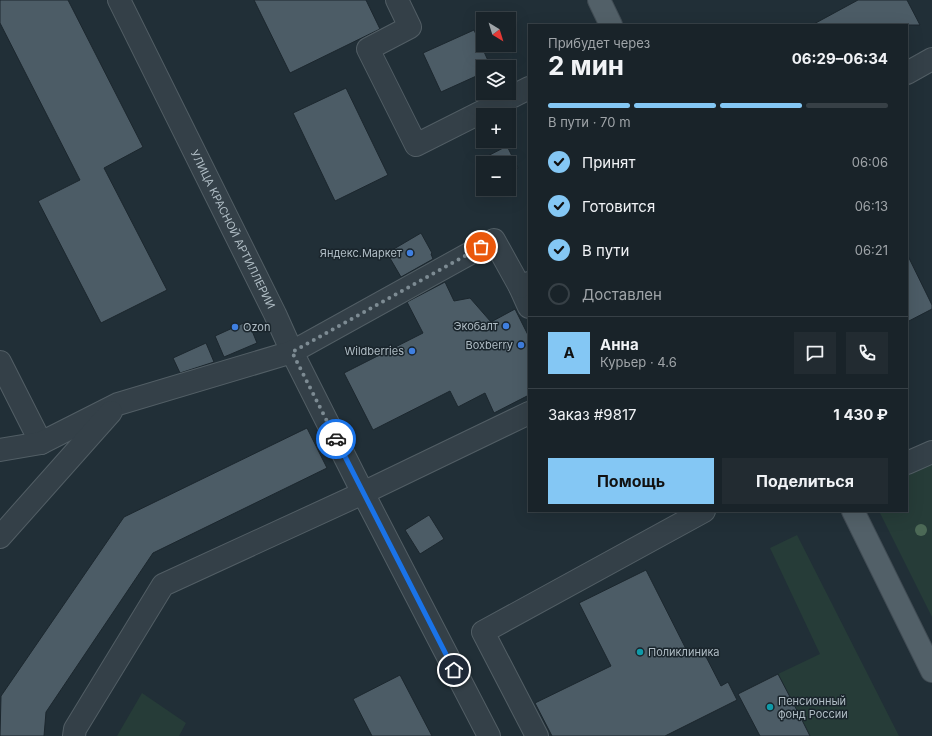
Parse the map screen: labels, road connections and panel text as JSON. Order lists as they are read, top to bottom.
{
  "streets": {
    "street": ["УЛИЦА КРАСНОЙ АРТИЛЛЕРИИ"]
  },
  "places": [
    "Яндекс.Маркет",
    "Экобалт",
    "Ozon",
    "Boxberry",
    "Wildberries",
    "Поликлиника",
    "Пенсионный фонд России"
  ],
  "north": "bottom right",
  "page": {
    "map_buttons": ["+", "−"],
    "heading": ["2 мин", "Прибудет через", "06:29–06:34"],
    "panel": [
      "Анна",
      "Курьер · 4.6",
      "Заказ #9817",
      "1 430 ₽"
    ],
    "bar": "В пути · 70 m",
    "list": [
      ["Принят", "06:06"],
      ["Готовится", "06:13"],
      ["В пути", "06:21"],
      "Доставлен"
    ],
    "round": "А",
    "buttons": ["Помощь", "Поделиться"]
  }
}
